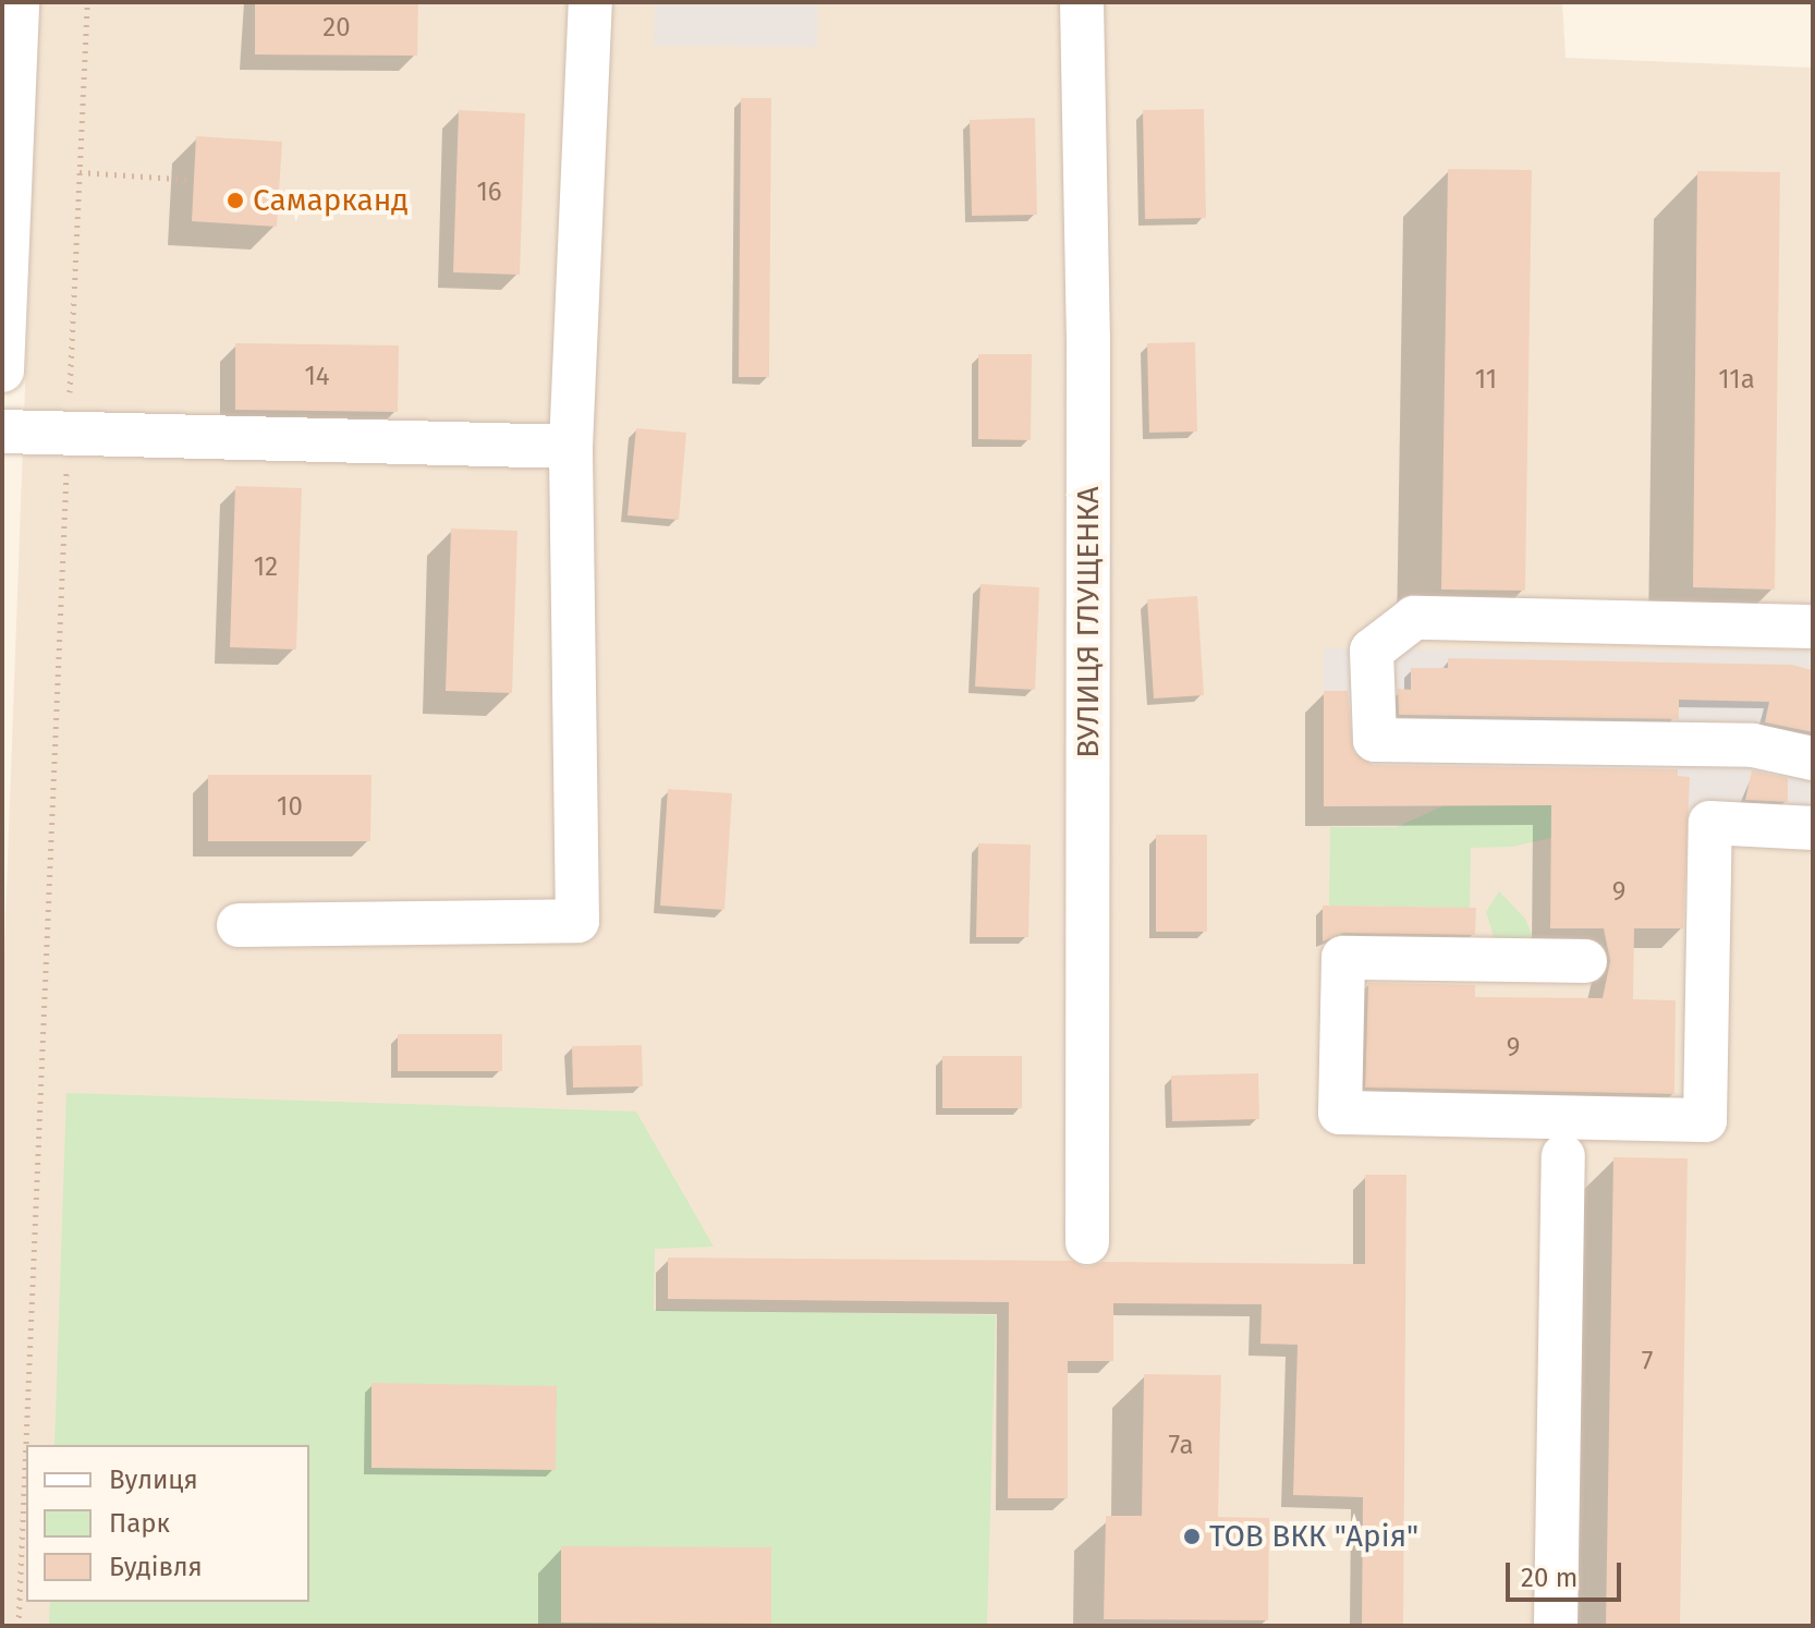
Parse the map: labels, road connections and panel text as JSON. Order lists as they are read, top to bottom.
{
  "streets": {
    "street": ["ВУЛИЦЯ ГЛУЩЕНКА"]
  },
  "places": ["Самарканд", "ТОВ ВКК \"Арія\""],
  "house_numbers": [
    "20",
    "16",
    "14",
    "11",
    "11а",
    "12",
    "10",
    "9",
    "9",
    "7",
    "7а"
  ],
  "legend": ["Вулиця", "Парк", "Будівля"],
  "scale_bar": "20 m"
}
